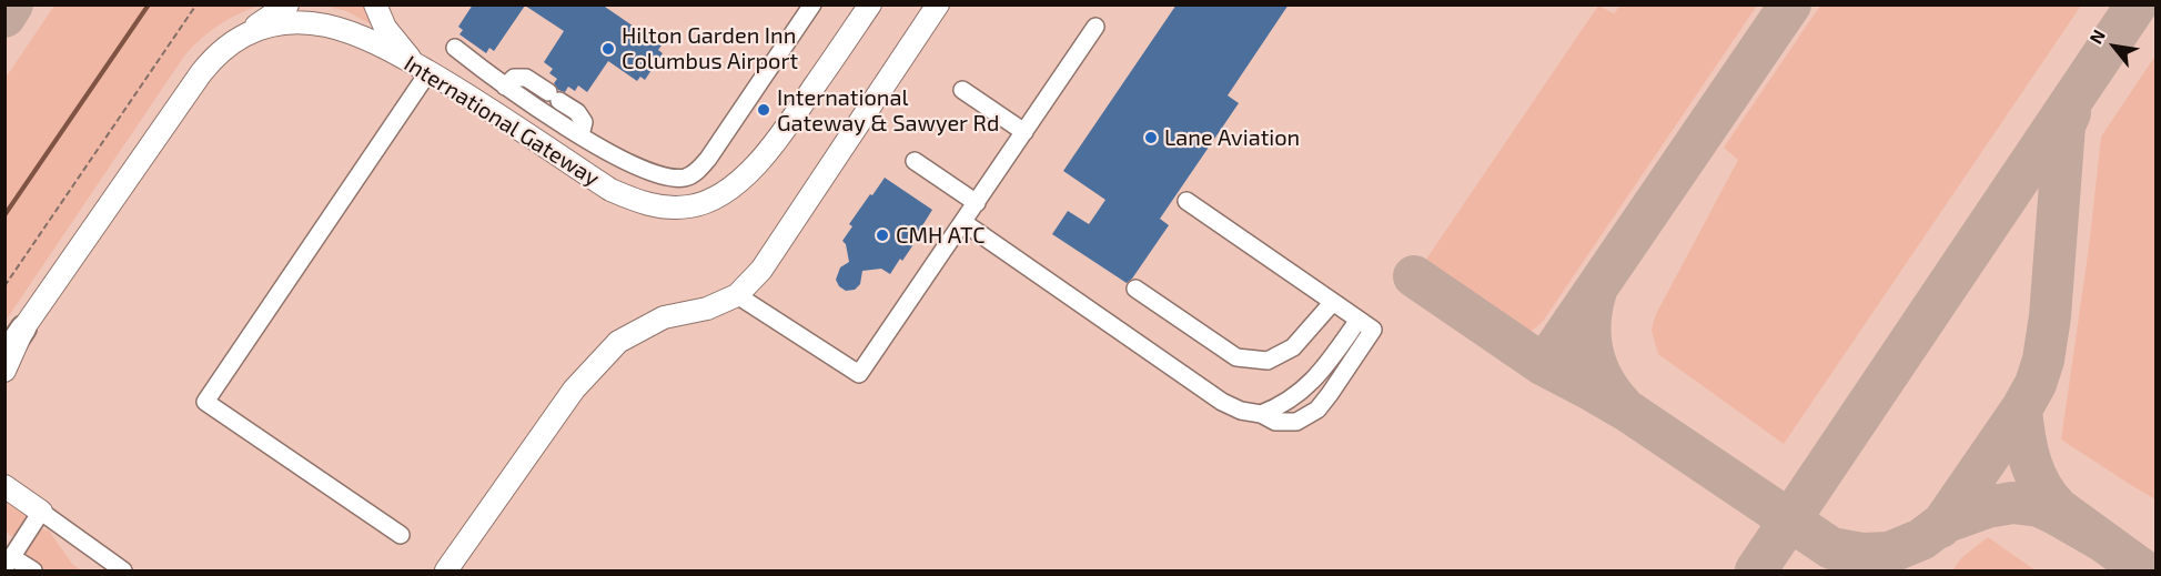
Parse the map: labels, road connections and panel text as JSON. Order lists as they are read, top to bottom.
{
  "streets": {
    "highway": ["International Gateway"]
  },
  "places": [
    "Hilton Garden Inn Columbus Airport",
    "International Gateway & Sawyer Rd",
    "Lane Aviation",
    "CMH ATC"
  ],
  "north": "top left"
}
